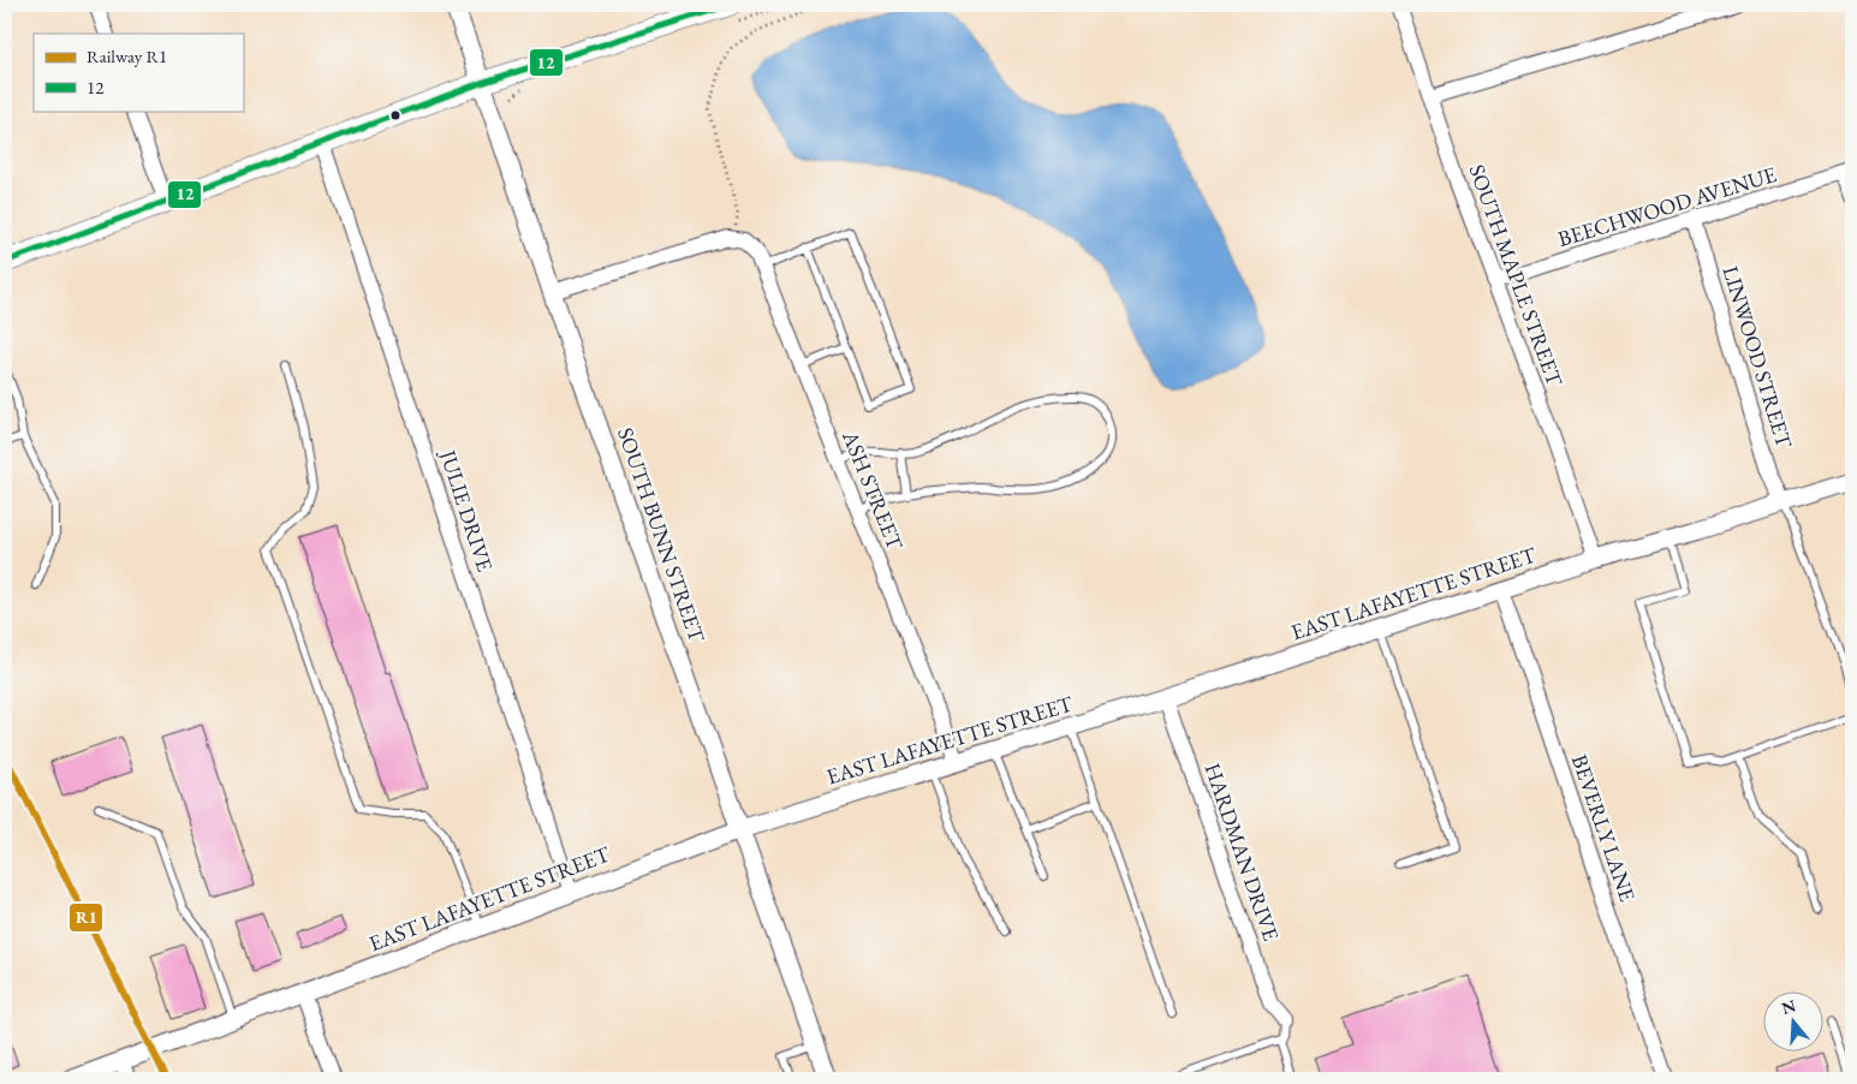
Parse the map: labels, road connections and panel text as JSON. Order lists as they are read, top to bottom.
{
  "streets": {
    "street": [
      "BEECHWOOD AVENUE",
      "SOUTH MAPLE STREET",
      "LINWOOD STREET",
      "ASH STREET",
      "JULIE DRIVE",
      "SOUTH BUNN STREET",
      "EAST LAFAYETTE STREET",
      "BEVERLY LANE",
      "HARDMAN DRIVE"
    ]
  },
  "crossings": [
    ["BEECHWOOD AVENUE", "SOUTH MAPLE STREET"],
    ["BEECHWOOD AVENUE", "LINWOOD STREET"],
    ["SOUTH MAPLE STREET", "EAST LAFAYETTE STREET"],
    ["LINWOOD STREET", "EAST LAFAYETTE STREET"],
    ["ASH STREET", "EAST LAFAYETTE STREET"],
    ["JULIE DRIVE", "EAST LAFAYETTE STREET"],
    ["SOUTH BUNN STREET", "EAST LAFAYETTE STREET"],
    ["EAST LAFAYETTE STREET", "BEVERLY LANE"],
    ["EAST LAFAYETTE STREET", "HARDMAN DRIVE"]
  ],
  "lines": ["transit line 12", "rail line R1"],
  "legend": ["Railway R1", "12"],
  "north": "top"
}
